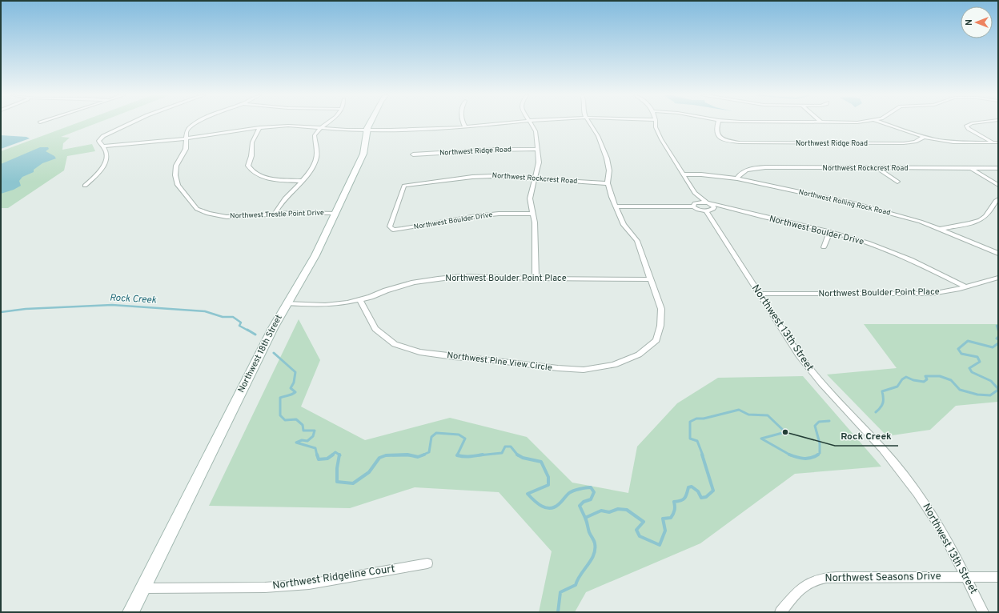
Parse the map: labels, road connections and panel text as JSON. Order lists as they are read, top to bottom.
{
  "streets": {
    "street": [
      "Northwest Ridge Road",
      "Northwest Rockcrest Road",
      "Northwest Rolling Rock Road",
      "Northwest Trestle Point Drive",
      "Northwest Boulder Drive",
      "Northwest Boulder Point Place",
      "Northwest 13th Street",
      "Northwest 18th Street",
      "Northwest Pine View Circle",
      "Northwest Ridgeline Court",
      "Northwest Seasons Drive"
    ]
  },
  "crossings": [
    ["Northwest Rockcrest Road", "Northwest Rolling Rock Road"],
    ["Northwest Rockcrest Road", "Northwest Boulder Drive"],
    ["Northwest Rolling Rock Road", "Northwest 13th Street"],
    ["Northwest Trestle Point Drive", "Northwest 18th Street"],
    ["Northwest Boulder Drive", "Northwest Boulder Point Place"],
    ["Northwest Boulder Drive", "Northwest 13th Street"],
    ["Northwest Boulder Point Place", "Northwest 13th Street"],
    ["Northwest Boulder Point Place", "Northwest 18th Street"],
    ["Northwest Boulder Point Place", "Northwest Pine View Circle"],
    ["Northwest 13th Street", "Northwest Seasons Drive"],
    ["Northwest 18th Street", "Northwest Ridgeline Court"]
  ],
  "water": ["Rock Creek"],
  "places": ["Rock Creek"],
  "north": "left"
}
